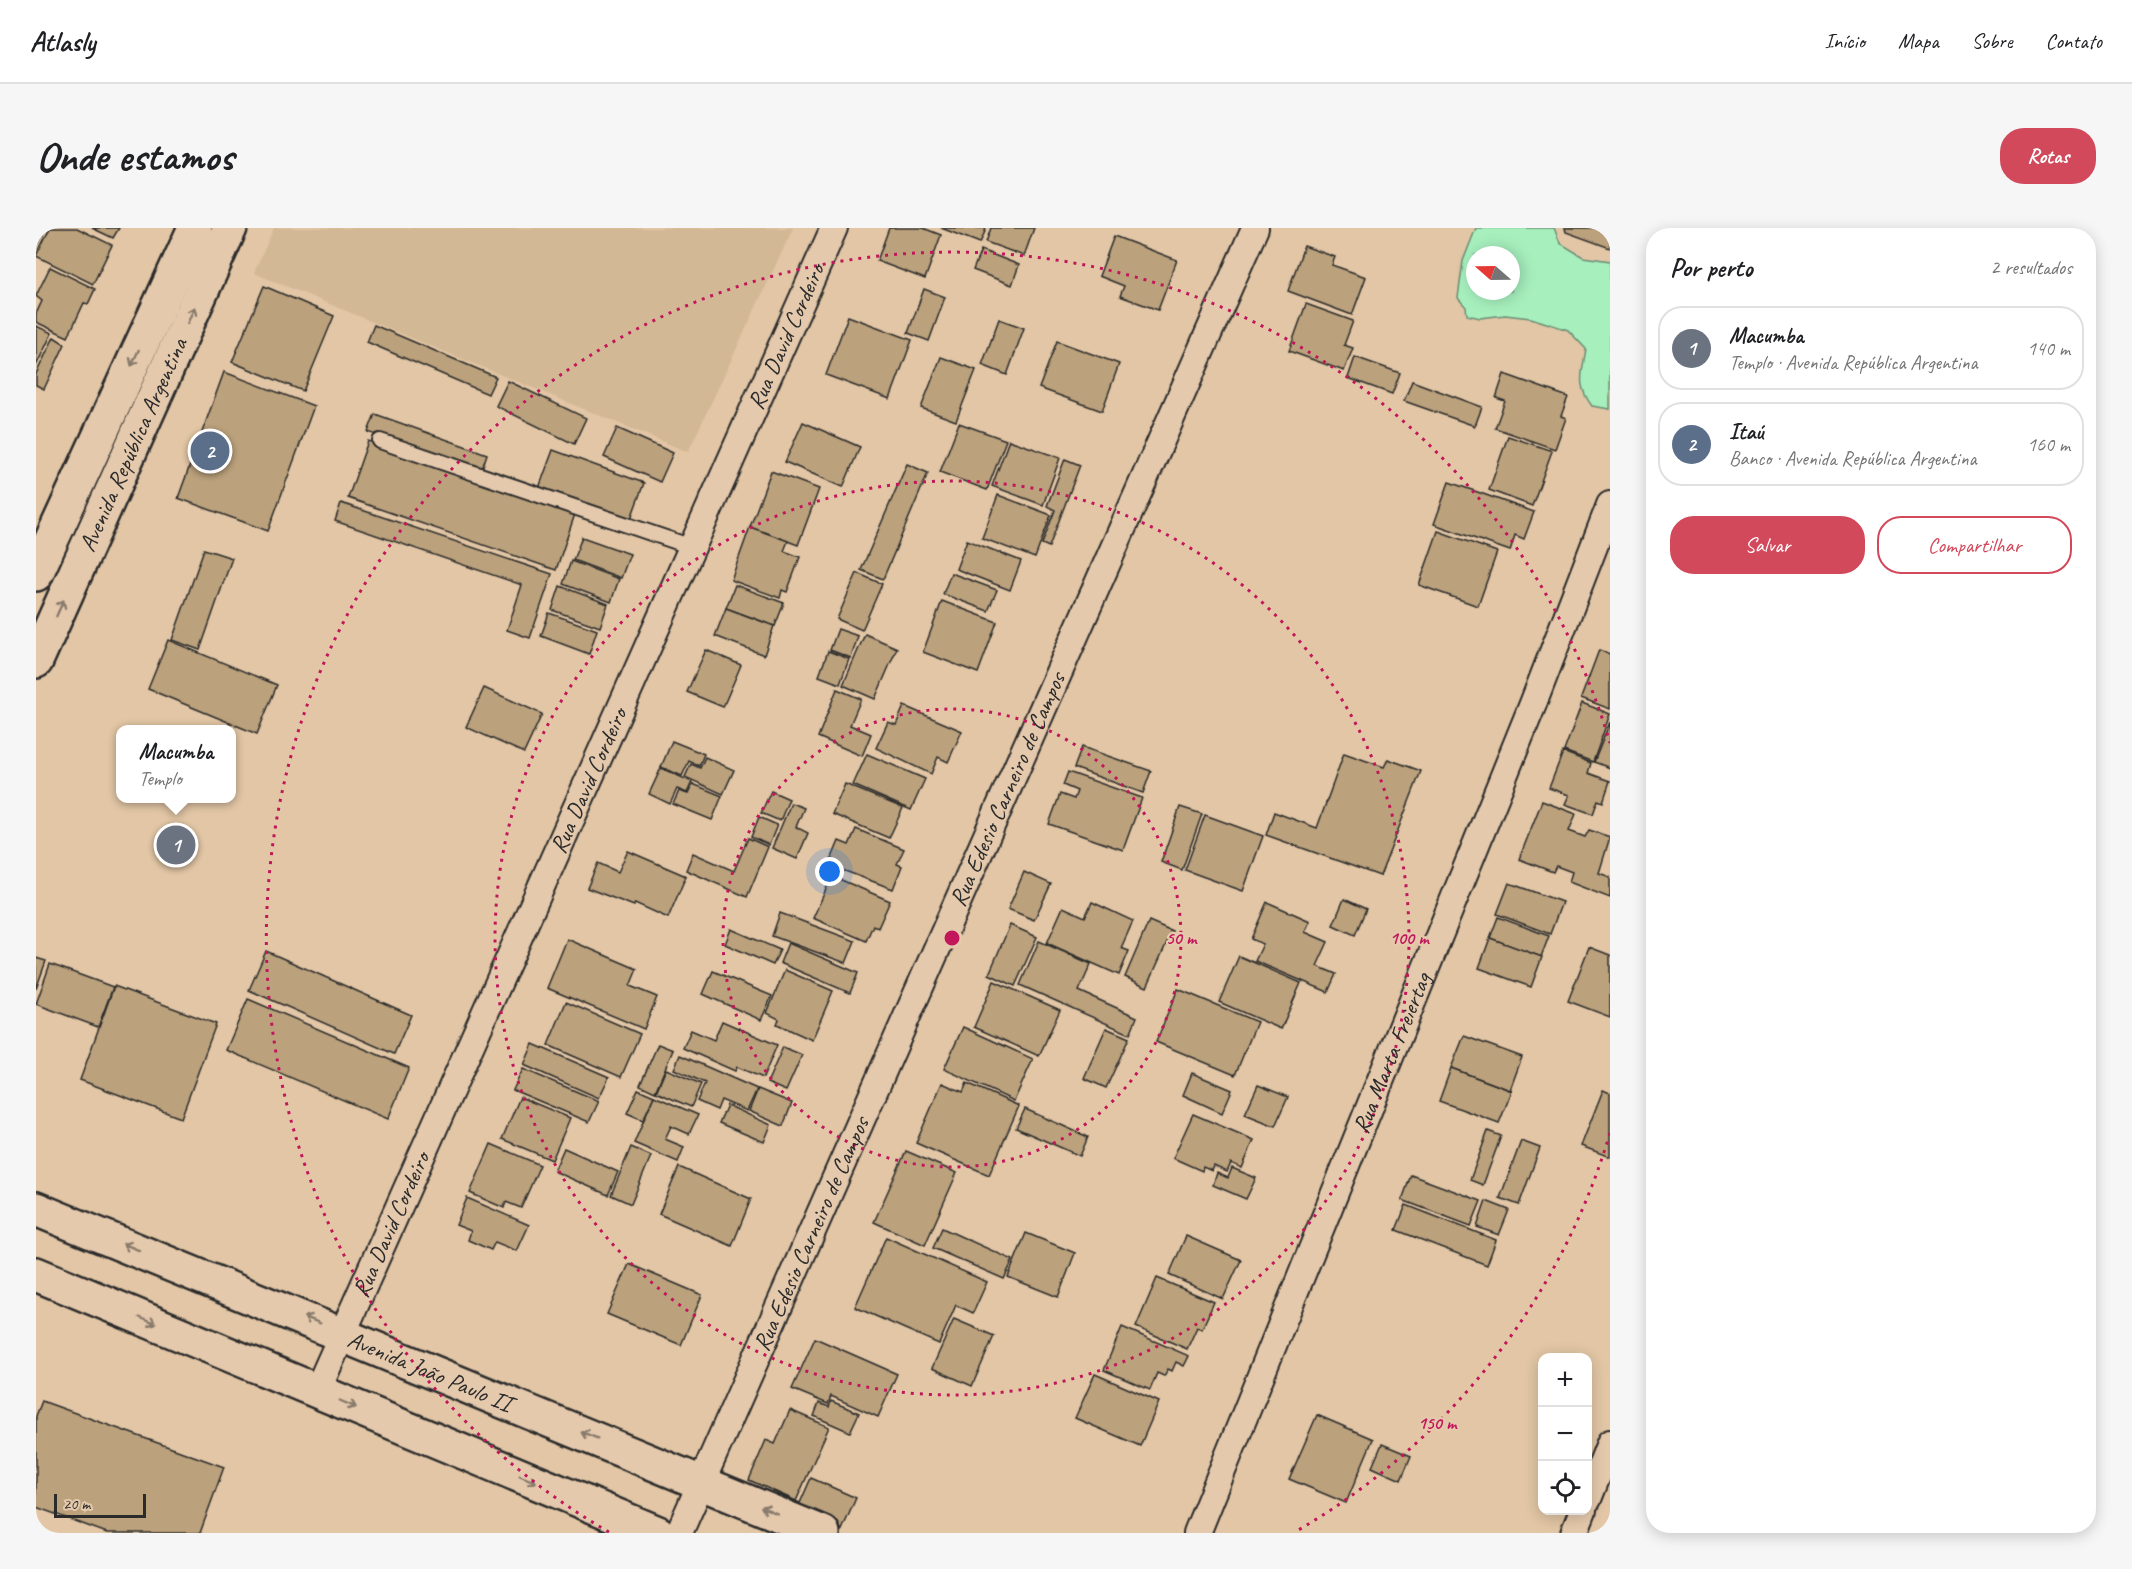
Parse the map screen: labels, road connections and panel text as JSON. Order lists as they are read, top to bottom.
{
  "streets": {
    "main road": ["Avenida República Argentina", "Avenida João Paulo II"],
    "street": ["Rua David Cordeiro", "Rua Edesio Carneiro de Campos", "Rua Marta Freiertag"]
  },
  "crossings": [
    ["Rua David Cordeiro", "Avenida João Paulo II"],
    ["Rua Edesio Carneiro de Campos", "Avenida João Paulo II"]
  ],
  "scale_bar": "20 m",
  "north": "left",
  "page": {
    "header": "Atlasly",
    "nav": [
      "Início",
      "Mapa",
      "Sobre",
      "Contato"
    ],
    "buttons": [
      "Rotas",
      ["Salvar", "Compartilhar"]
    ],
    "title": "Onde estamos",
    "heading": ["Por perto", "2 resultados"],
    "list": [
      {
        "mark": "1",
        "name": "Macumba",
        "note": "Templo · Avenida República Argentina",
        "value": "140 m"
      },
      {
        "mark": "2",
        "name": "Itaú",
        "note": "Banco · Avenida República Argentina",
        "value": "160 m"
      }
    ],
    "pins": ["2", "1"],
    "popup": ["Macumba", "Templo"],
    "map_buttons": ["+", "−"],
    "scale": "20 m"
  },
  "rings": ["50 m", "100 m", "150 m"]
}
